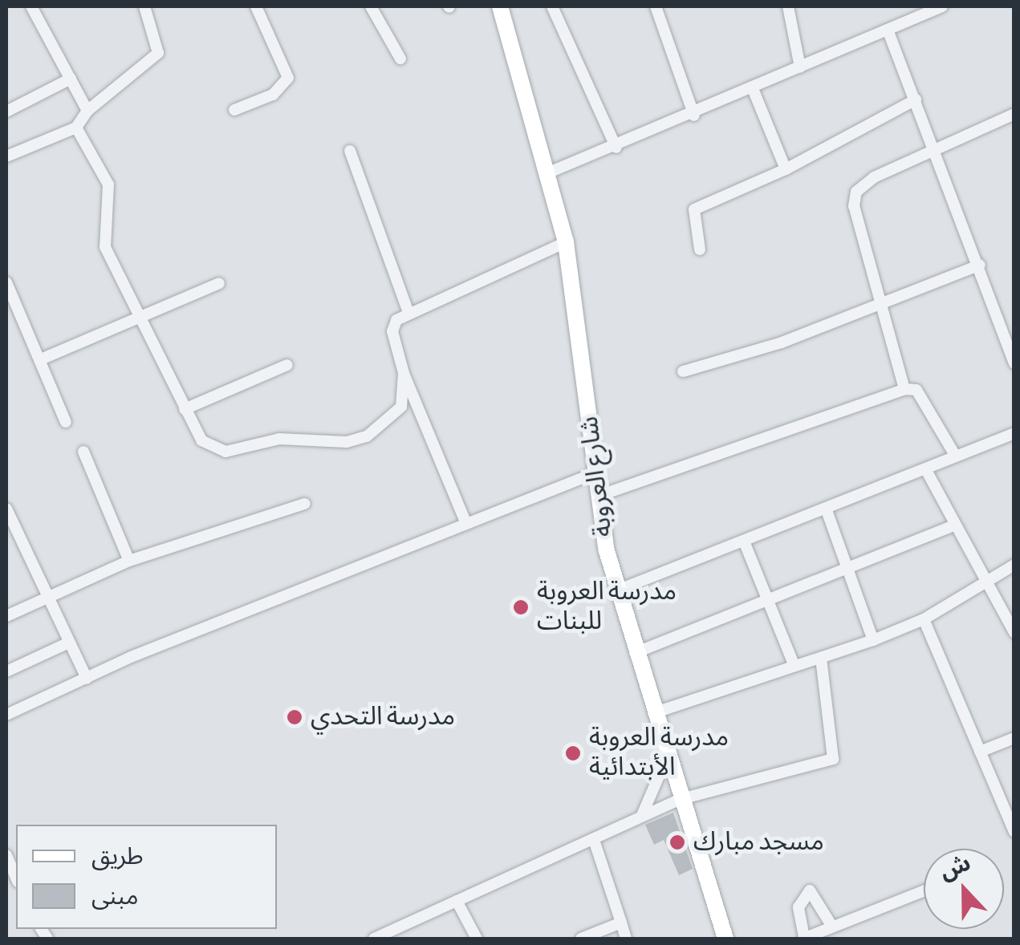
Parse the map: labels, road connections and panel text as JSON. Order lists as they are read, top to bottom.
{
  "streets": {
    "street": ["شارع العروبة"]
  },
  "places": [
    "مدرسة العروبة للبنات",
    "مدرسة التحدي",
    "مدرسة العروبة الأبتدائية",
    "مسجد مبارك"
  ],
  "legend": ["طريق", "مبنى"],
  "north": "top"
}
